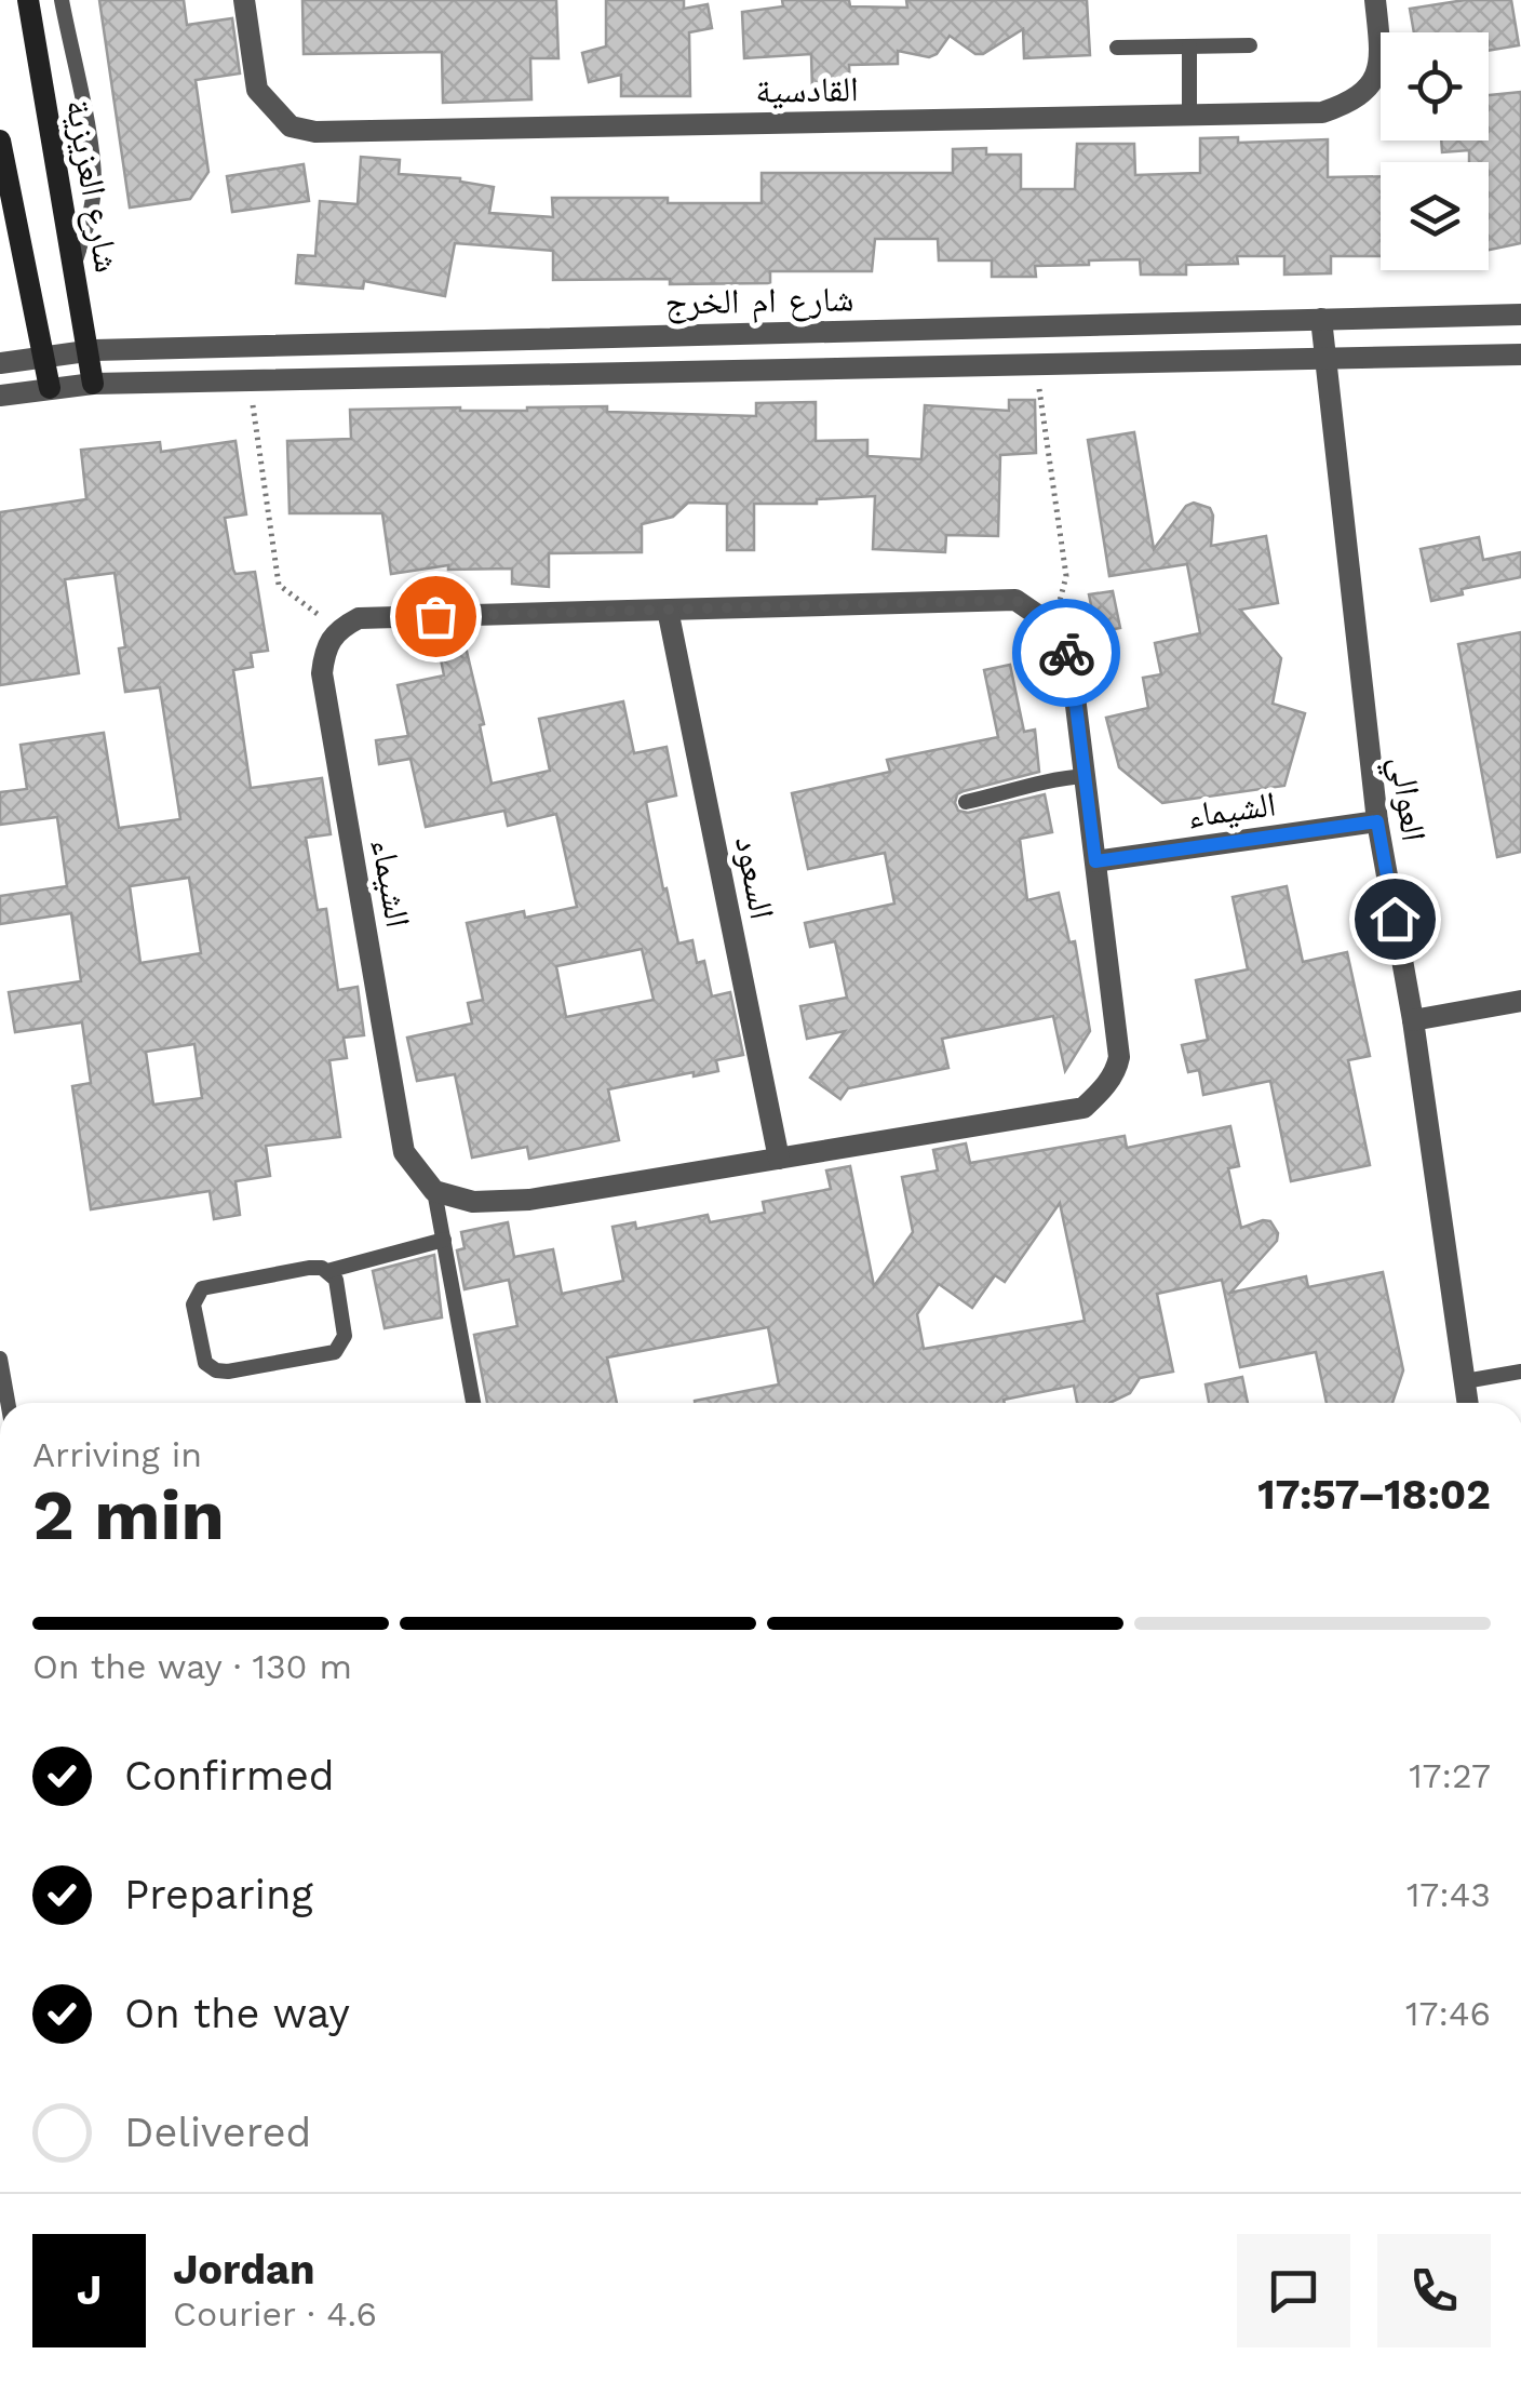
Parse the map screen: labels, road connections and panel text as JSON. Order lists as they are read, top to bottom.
{
  "streets": {
    "main road": ["شارع العزيزية"],
    "street": [
      "القادسية",
      "شارع ام الخرج",
      "العوالي",
      "الشيماء",
      "السعود"
    ]
  },
  "crossings": [
    ["شارع العزيزية", "شارع ام الخرج"],
    ["شارع ام الخرج", "العوالي"],
    ["العوالي", "الشيماء"]
  ],
  "page": {
    "heading": ["2 min", "Arriving in", "17:57–18:02"],
    "panel": ["Jordan", "Courier · 4.6"],
    "bar": "On the way · 130 m",
    "list": [
      ["Confirmed", "17:27"],
      ["Preparing", "17:43"],
      ["On the way", "17:46"],
      "Delivered"
    ],
    "round": "J"
  }
}
